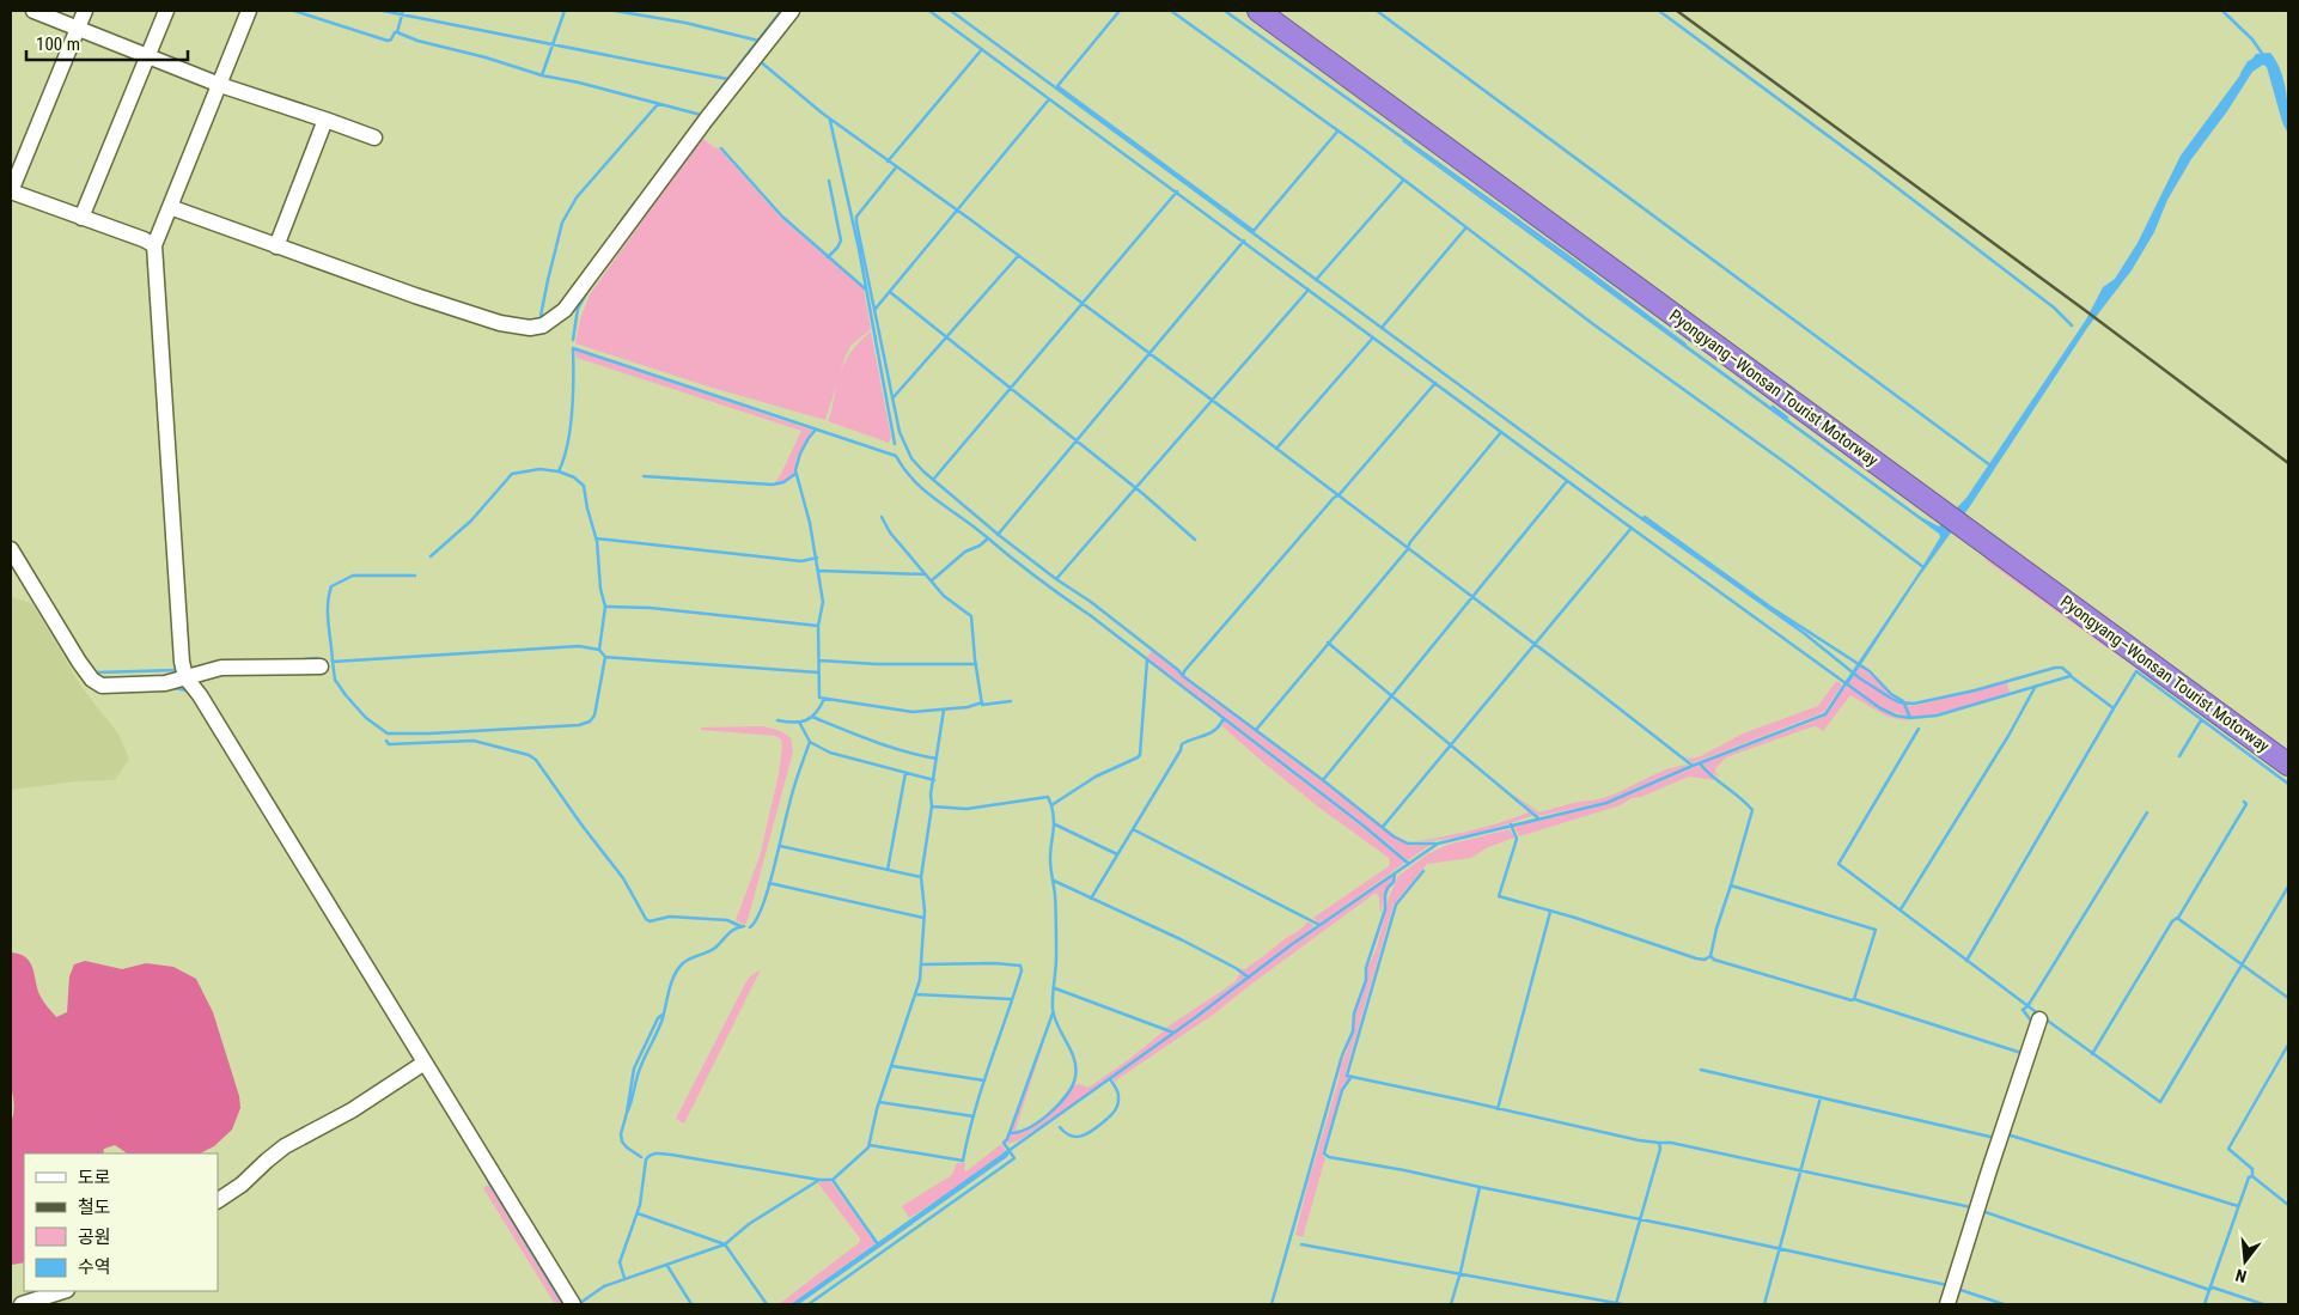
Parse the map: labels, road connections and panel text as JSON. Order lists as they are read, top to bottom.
{
  "streets": {
    "highway": ["Pyongyang–Wonsan Tourist Motorway"]
  },
  "legend": [
    "도로",
    "철도",
    "공원",
    "수역"
  ],
  "scale_bar": "100 m",
  "north": "bottom"
}
